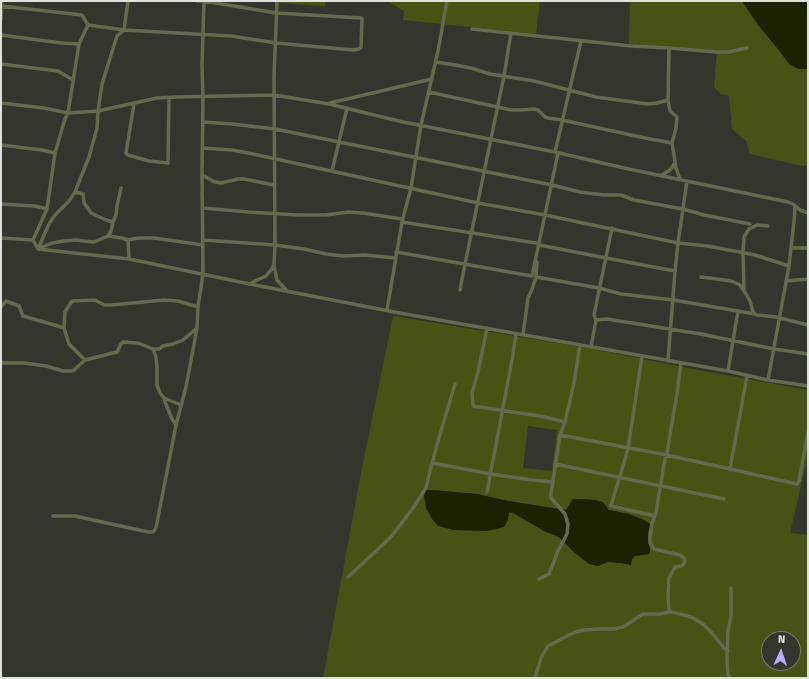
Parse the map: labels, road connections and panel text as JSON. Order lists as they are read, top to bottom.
{
  "north": "top"
}
